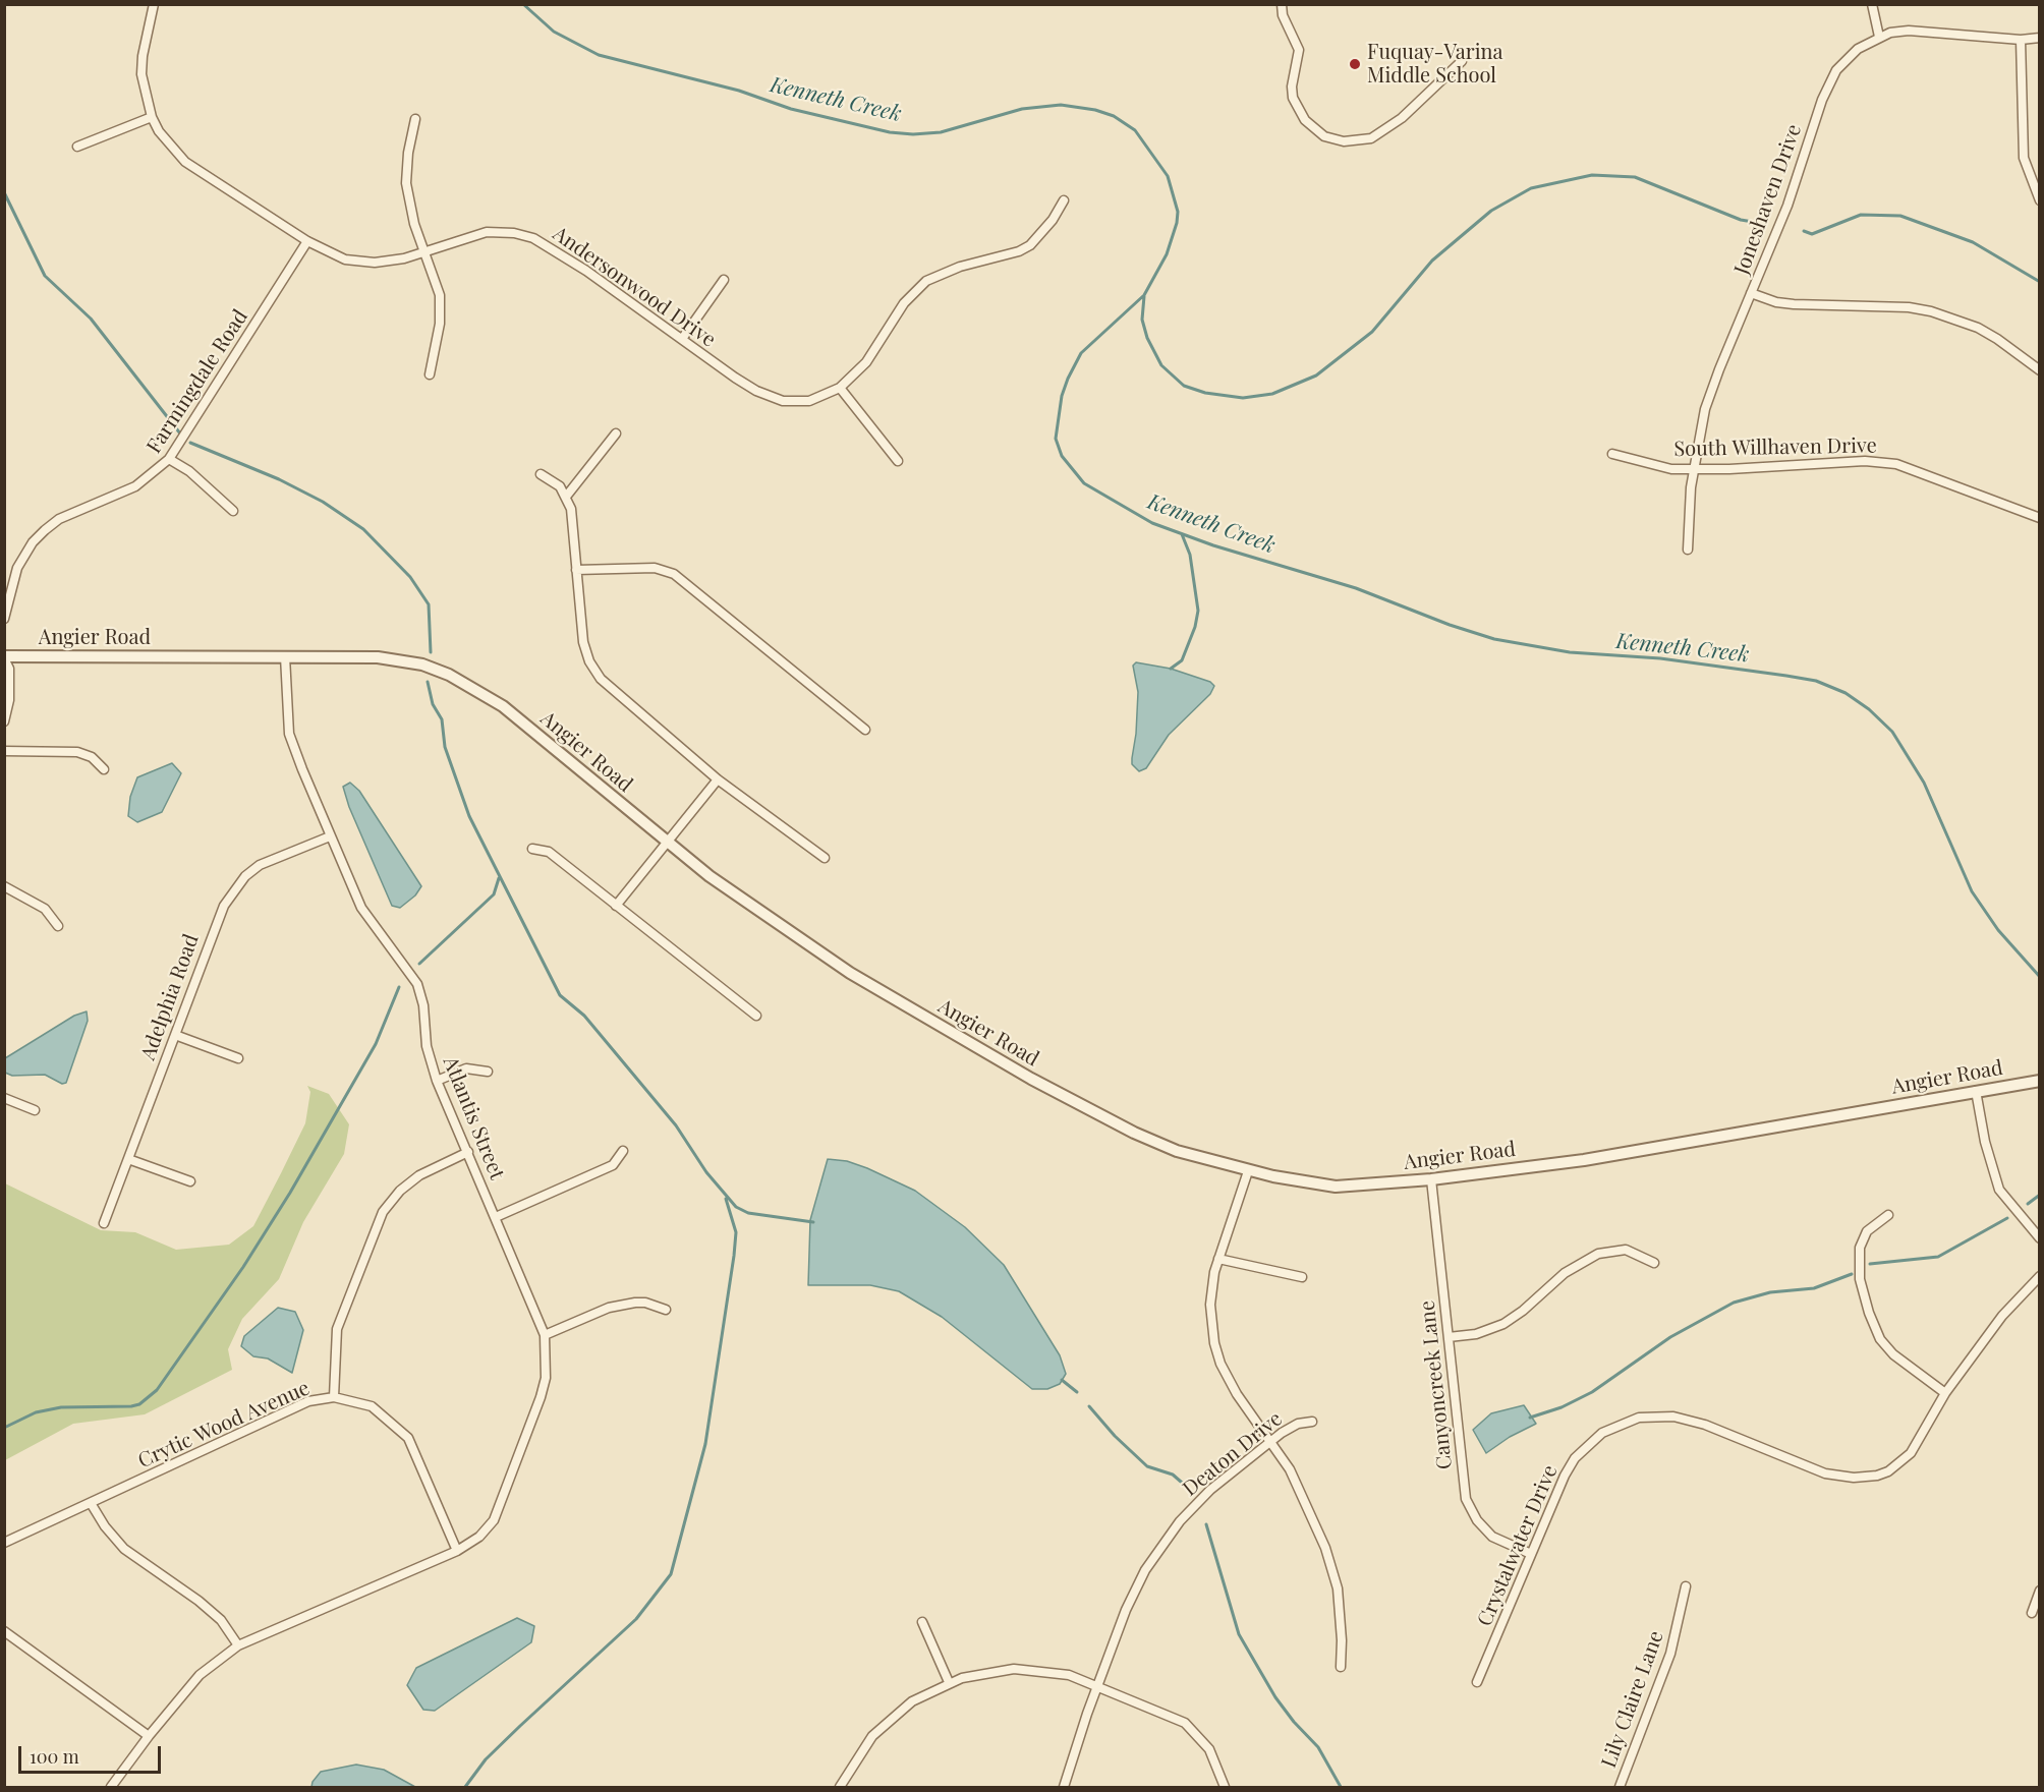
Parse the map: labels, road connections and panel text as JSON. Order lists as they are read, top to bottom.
{
  "streets": {
    "street": [
      "Joneshaven Drive",
      "Andersonwood Drive",
      "Farmingdale Road",
      "South Willhaven Drive",
      "Angier Road",
      "Adelphia Road",
      "Atlantis Street",
      "Canyoncreek Lane",
      "Crytic Wood Avenue",
      "Deaton Drive",
      "Crystalwater Drive",
      "Lily Claire Lane"
    ]
  },
  "crossings": [
    ["Joneshaven Drive", "South Willhaven Drive"],
    ["Andersonwood Drive", "Farmingdale Road"],
    ["Angier Road", "Atlantis Street"],
    ["Angier Road", "Canyoncreek Lane"],
    ["Adelphia Road", "Atlantis Street"],
    ["Atlantis Street", "Crytic Wood Avenue"],
    ["Canyoncreek Lane", "Crystalwater Drive"]
  ],
  "water": ["Kenneth Creek"],
  "places": ["Fuquay-Varina Middle School"],
  "scale_bar": "100 m"
}
